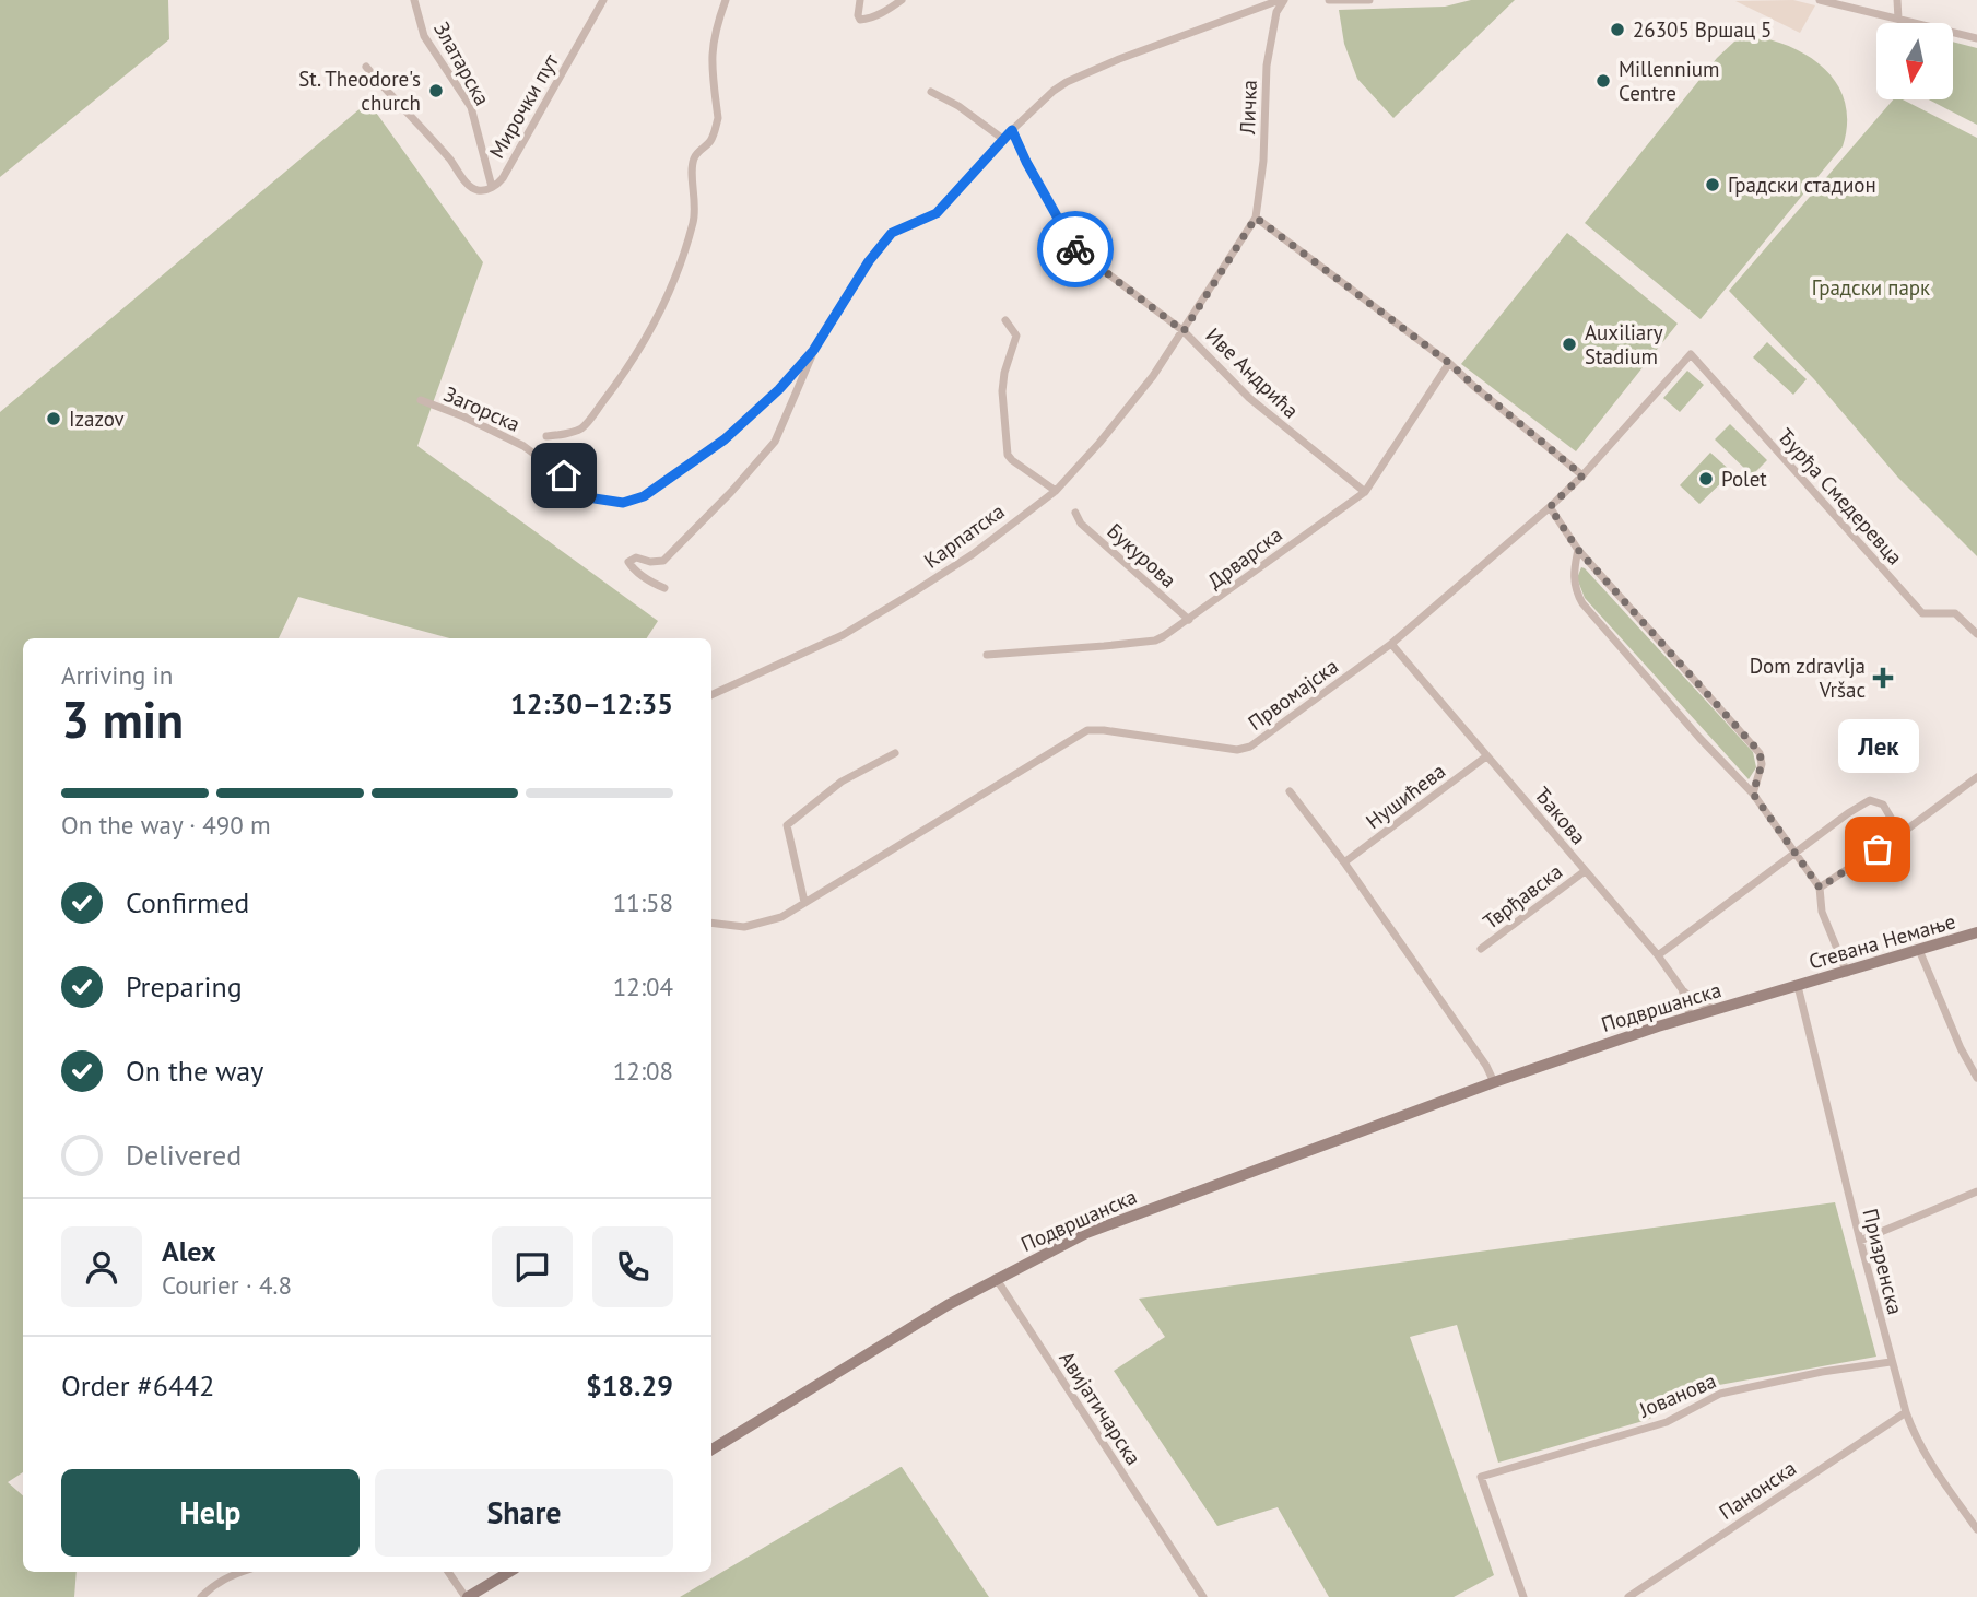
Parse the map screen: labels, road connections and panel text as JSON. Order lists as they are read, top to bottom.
{
  "streets": {
    "street": [
      "Златарска",
      "Мирочки пут",
      "Личка",
      "Иве Андрића",
      "Загорска",
      "Ђурђа Смедеревца",
      "Карпатска",
      "Букурова",
      "Дрварска",
      "Првомајска",
      "Нушићева",
      "Ђакова",
      "Тврђавска",
      "Стевана Немање",
      "Подвршанска",
      "Призренска",
      "Јованова",
      "Авијатичарска",
      "Панонска"
    ]
  },
  "crossings": [
    ["Златарска", "Мирочки пут"],
    ["Личка", "Загорска"],
    ["Личка", "Карпатска"],
    ["Иве Андрића", "Загорска"],
    ["Иве Андрића", "Карпатска"],
    ["Иве Андрића", "Дрварска"],
    ["Ђурђа Смедеревца", "Првомајска"],
    ["Букурова", "Дрварска"],
    ["Првомајска", "Ђакова"],
    ["Нушићева", "Ђакова"],
    ["Ђакова", "Тврђавска"],
    ["Ђакова", "Подвршанска"],
    ["Стевана Немање", "Подвршанска"],
    ["Стевана Немање", "Призренска"],
    ["Подвршанска", "Призренска"],
    ["Подвршанска", "Авијатичарска"],
    ["Призренска", "Јованова"],
    ["Призренска", "Панонска"]
  ],
  "parks": ["Градски парк"],
  "places": {
    "other": [
      "26305 Вршац 5",
      "Millennium Centre",
      "St. Theodore's church",
      "Градски стадион",
      "Auxiliary Stadium",
      "Izazov",
      "Polet",
      "Лек"
    ],
    "health": ["Dom zdravlja Vršac"]
  },
  "north": "bottom",
  "page": {
    "heading": ["3 min", "Arriving in", "12:30–12:35"],
    "panel": [
      "Alex",
      "Courier · 4.8",
      "Order #6442",
      "$18.29"
    ],
    "bubble": "Лек",
    "bar": "On the way · 490 m",
    "list": [
      ["Confirmed", "11:58"],
      ["Preparing", "12:04"],
      ["On the way", "12:08"],
      "Delivered"
    ],
    "buttons": ["Help", "Share"]
  }
}
